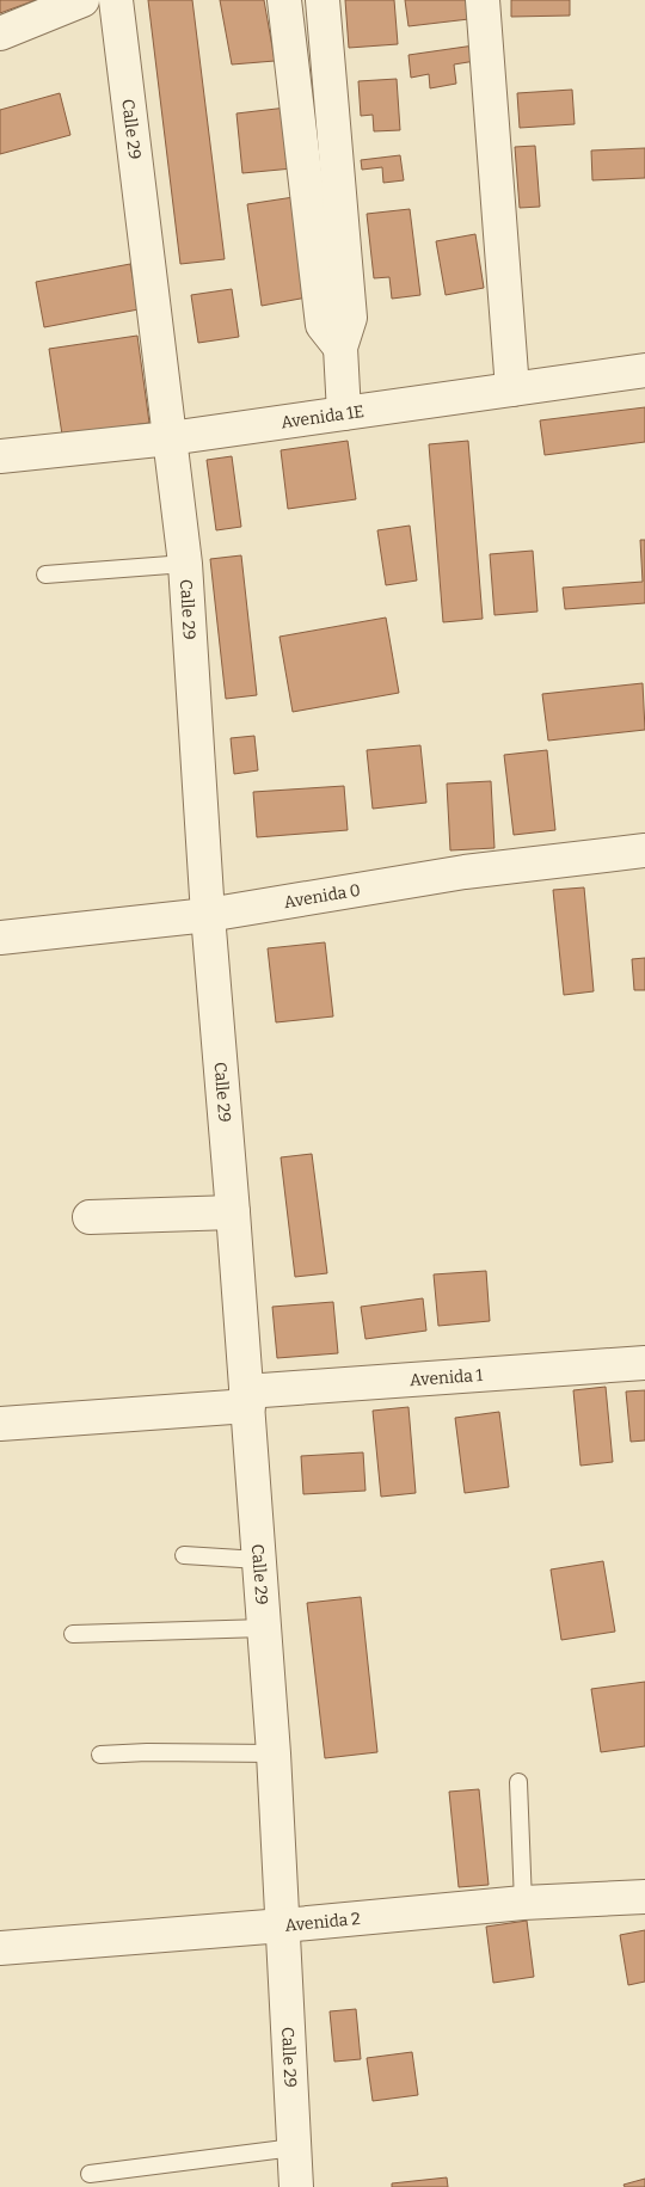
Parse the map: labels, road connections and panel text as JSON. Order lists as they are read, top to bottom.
{
  "streets": {
    "street": [
      "Calle 29",
      "Avenida 1E",
      "Avenida 0",
      "Avenida 1",
      "Avenida 2"
    ]
  },
  "crossings": [
    ["Calle 29", "Avenida 1E"],
    ["Calle 29", "Avenida 0"],
    ["Calle 29", "Avenida 1"],
    ["Calle 29", "Avenida 2"]
  ]
}
